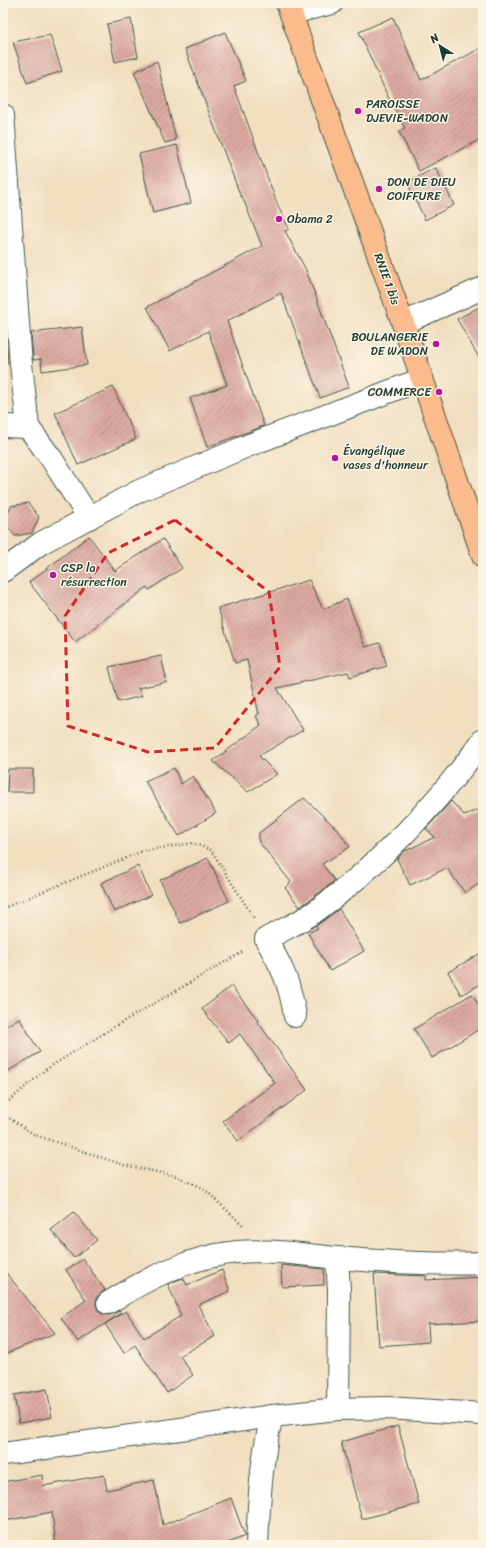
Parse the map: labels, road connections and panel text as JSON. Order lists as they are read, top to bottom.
{
  "streets": {
    "main road": ["RNIE 1 bis"]
  },
  "places": [
    "PAROISSE DJEVIE-WADON",
    "DON DE DIEU COIFFURE",
    "Obama 2",
    "BOULANGERIE DE WADON",
    "COMMERCE",
    "Évangélique vases d'honneur",
    "CSP la résurrection"
  ],
  "north": "top left"
}
